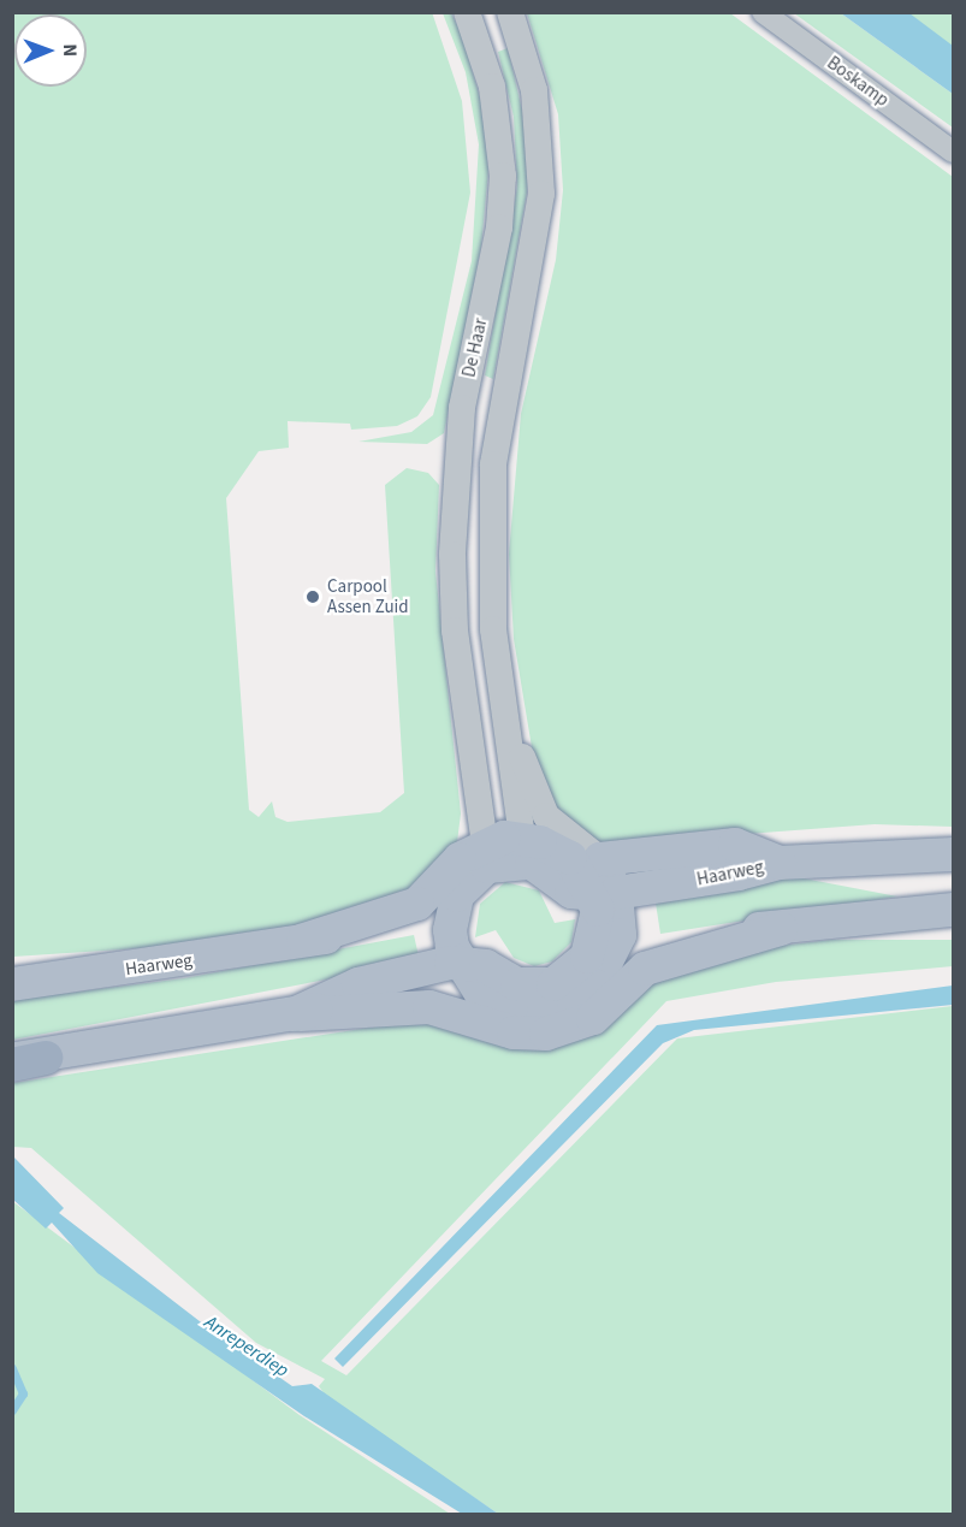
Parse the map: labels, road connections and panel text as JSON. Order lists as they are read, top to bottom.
{
  "streets": {
    "main road": ["Haarweg"],
    "street": ["Boskamp", "De Haar"]
  },
  "crossings": [
    ["De Haar", "Haarweg"]
  ],
  "water": ["Anreperdiep"],
  "places": ["Carpool Assen Zuid"],
  "north": "right"
}
